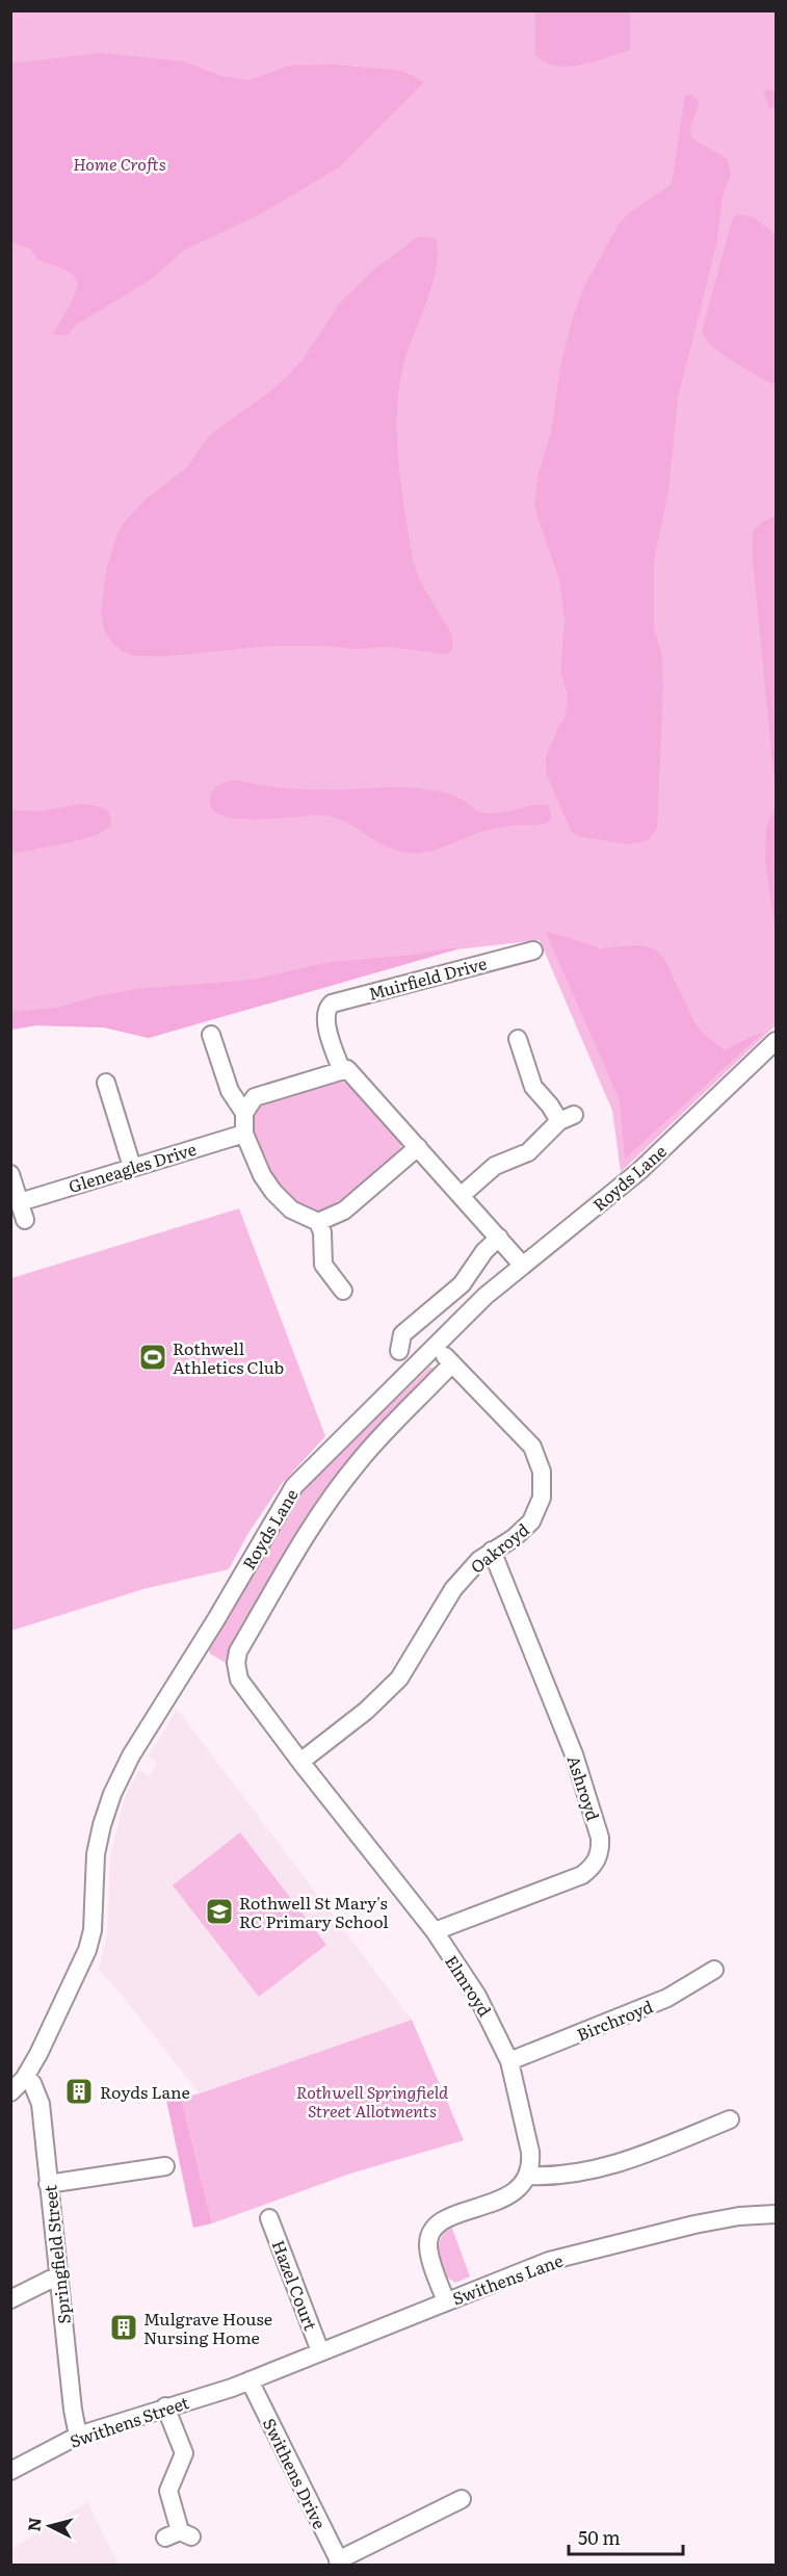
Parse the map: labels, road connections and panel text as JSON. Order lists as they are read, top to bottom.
{
  "streets": {
    "street": [
      "Muirfield Drive",
      "Gleneagles Drive",
      "Royds Lane",
      "Oakroyd",
      "Ashroyd",
      "Elmroyd",
      "Birchroyd",
      "Springfield Street",
      "Swithens Lane",
      "Hazel Court",
      "Swithens Street",
      "Swithens Drive"
    ]
  },
  "crossings": [
    ["Muirfield Drive", "Gleneagles Drive"],
    ["Royds Lane", "Oakroyd"],
    ["Royds Lane", "Elmroyd"],
    ["Royds Lane", "Springfield Street"],
    ["Oakroyd", "Ashroyd"],
    ["Oakroyd", "Elmroyd"],
    ["Ashroyd", "Elmroyd"],
    ["Elmroyd", "Birchroyd"],
    ["Springfield Street", "Swithens Street"],
    ["Swithens Lane", "Hazel Court"],
    ["Swithens Lane", "Swithens Street"],
    ["Swithens Lane", "Swithens Drive"],
    ["Swithens Street", "Swithens Drive"]
  ],
  "parks": ["Home Crofts", "Rothwell Springfield Street Allotments"],
  "places": {
    "sports": ["Rothwell Athletics Club"],
    "school or university": ["Rothwell St Mary's RC Primary School"],
    "building": ["Royds Lane", "Mulgrave House Nursing Home"]
  },
  "scale_bar": "50 m",
  "north": "left"
}
